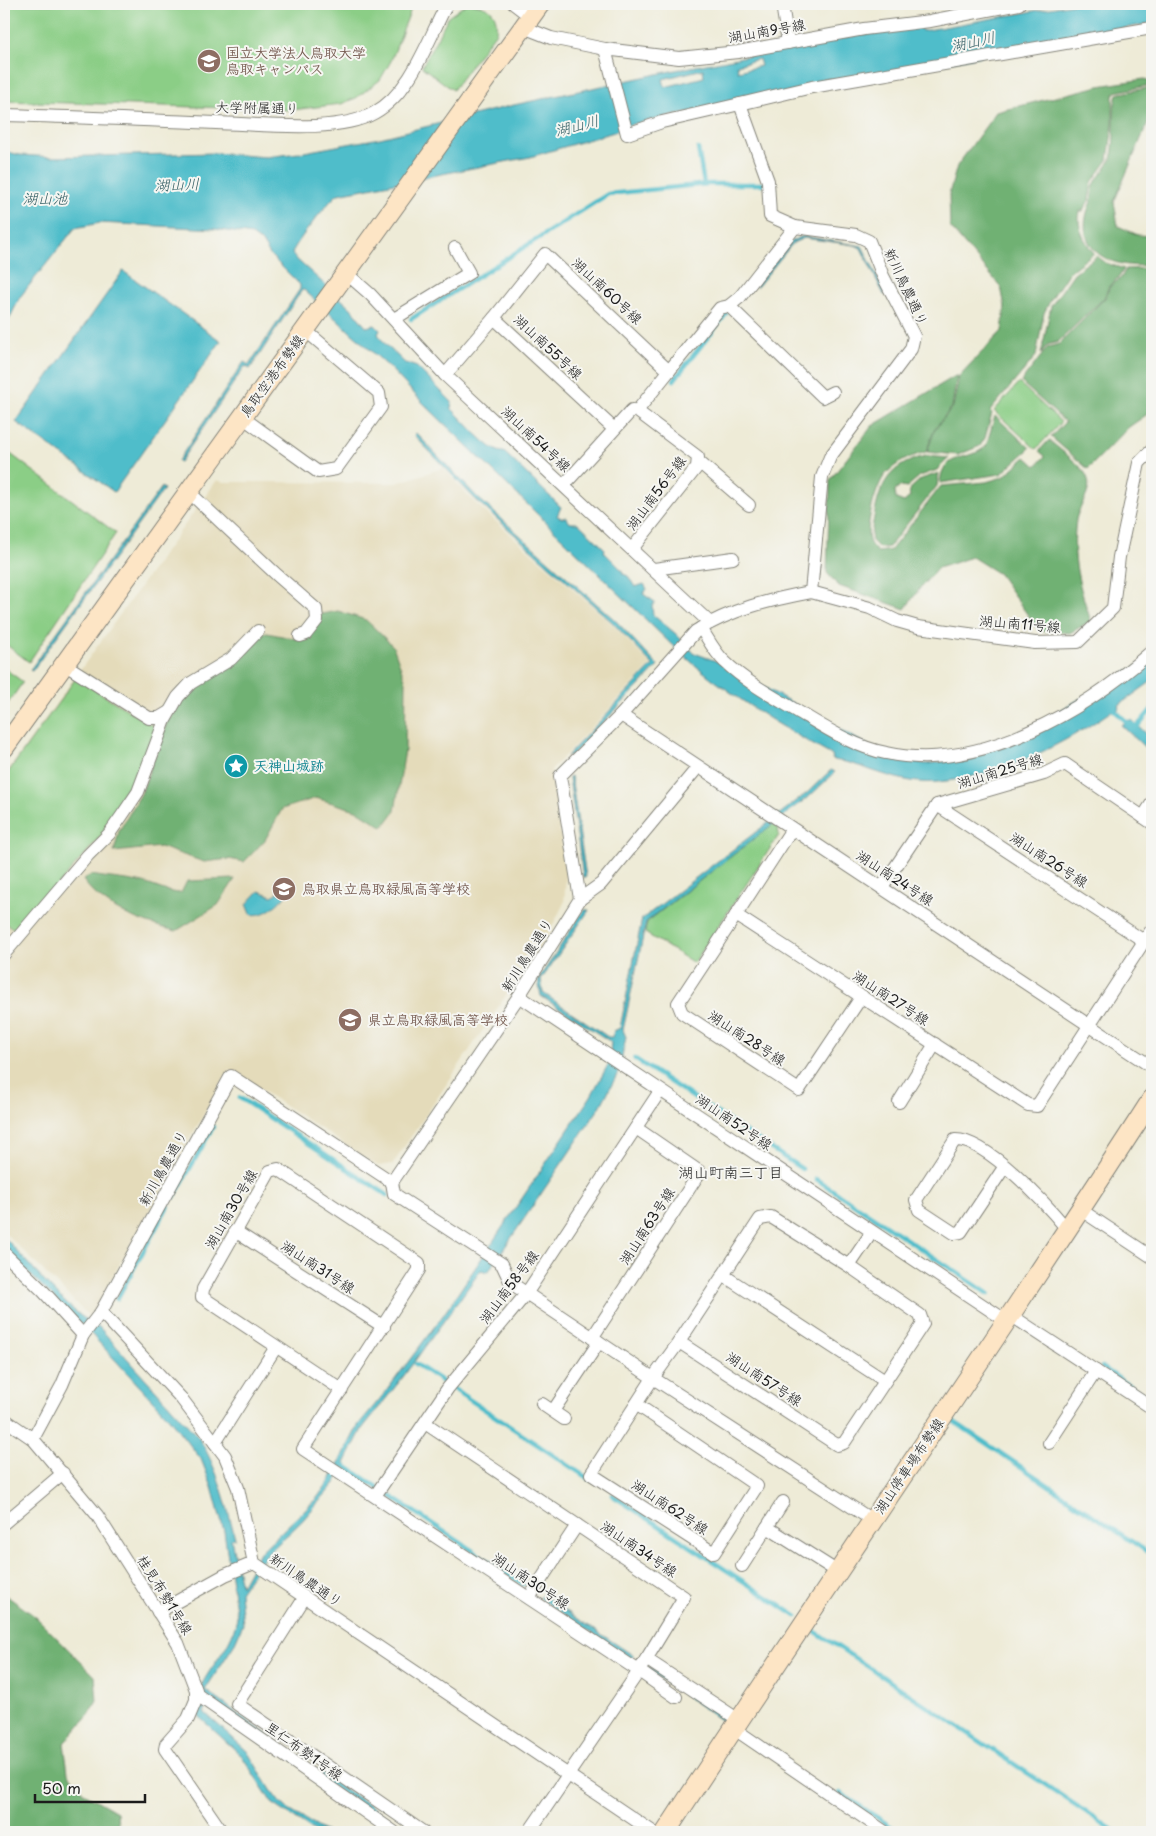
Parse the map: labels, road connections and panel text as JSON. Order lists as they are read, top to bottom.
{
  "streets": {
    "main road": ["鳥取空港布勢線", "湖山停車場布勢線"],
    "street": [
      "湖山南9号線",
      "大学附属通り",
      "新川鳥農通り",
      "湖山南60号線",
      "湖山南55号線",
      "湖山南54号線",
      "湖山南56号線",
      "湖山南11号線",
      "湖山南25号線",
      "湖山南26号線",
      "湖山南24号線",
      "湖山南27号線",
      "湖山南28号線",
      "湖山南52号線",
      "湖山南30号線",
      "湖山南63号線",
      "湖山南31号線",
      "湖山南58号線",
      "湖山南57号線",
      "湖山南62号線",
      "湖山南34号線",
      "桂見布勢1号線",
      "里仁布勢1号線"
    ]
  },
  "crossings": [
    ["湖山南9号線", "鳥取空港布勢線"],
    ["新川鳥農通り", "湖山南11号線"],
    ["新川鳥農通り", "湖山南52号線"],
    ["湖山南60号線", "湖山南55号線"],
    ["湖山南55号線", "湖山南54号線"],
    ["鳥取空港布勢線", "湖山南54号線"],
    ["湖山南54号線", "湖山南56号線"],
    ["湖山南25号線", "湖山南26号線"],
    ["湖山南24号線", "湖山南27号線"],
    ["湖山南27号線", "湖山南28号線"],
    ["湖山南52号線", "湖山南58号線"],
    ["湖山南52号線", "湖山停車場布勢線"],
    ["湖山南30号線", "湖山南31号線"],
    ["湖山南30号線", "湖山南58号線"],
    ["湖山南30号線", "湖山南34号線"],
    ["湖山南63号線", "湖山南58号線"],
    ["湖山南57号線", "湖山南62号線"],
    ["桂見布勢1号線", "里仁布勢1号線"]
  ],
  "districts": ["湖山町南三丁目"],
  "water": ["湖山川", "湖山池"],
  "places": {
    "school or university": ["国立大学法人鳥取大学 鳥取キャンパス", "鳥取県立鳥取緑風高等学校", "県立鳥取緑風高等学校"],
    "place": ["天神山城跡"]
  },
  "scale_bar": "50 m"
}
